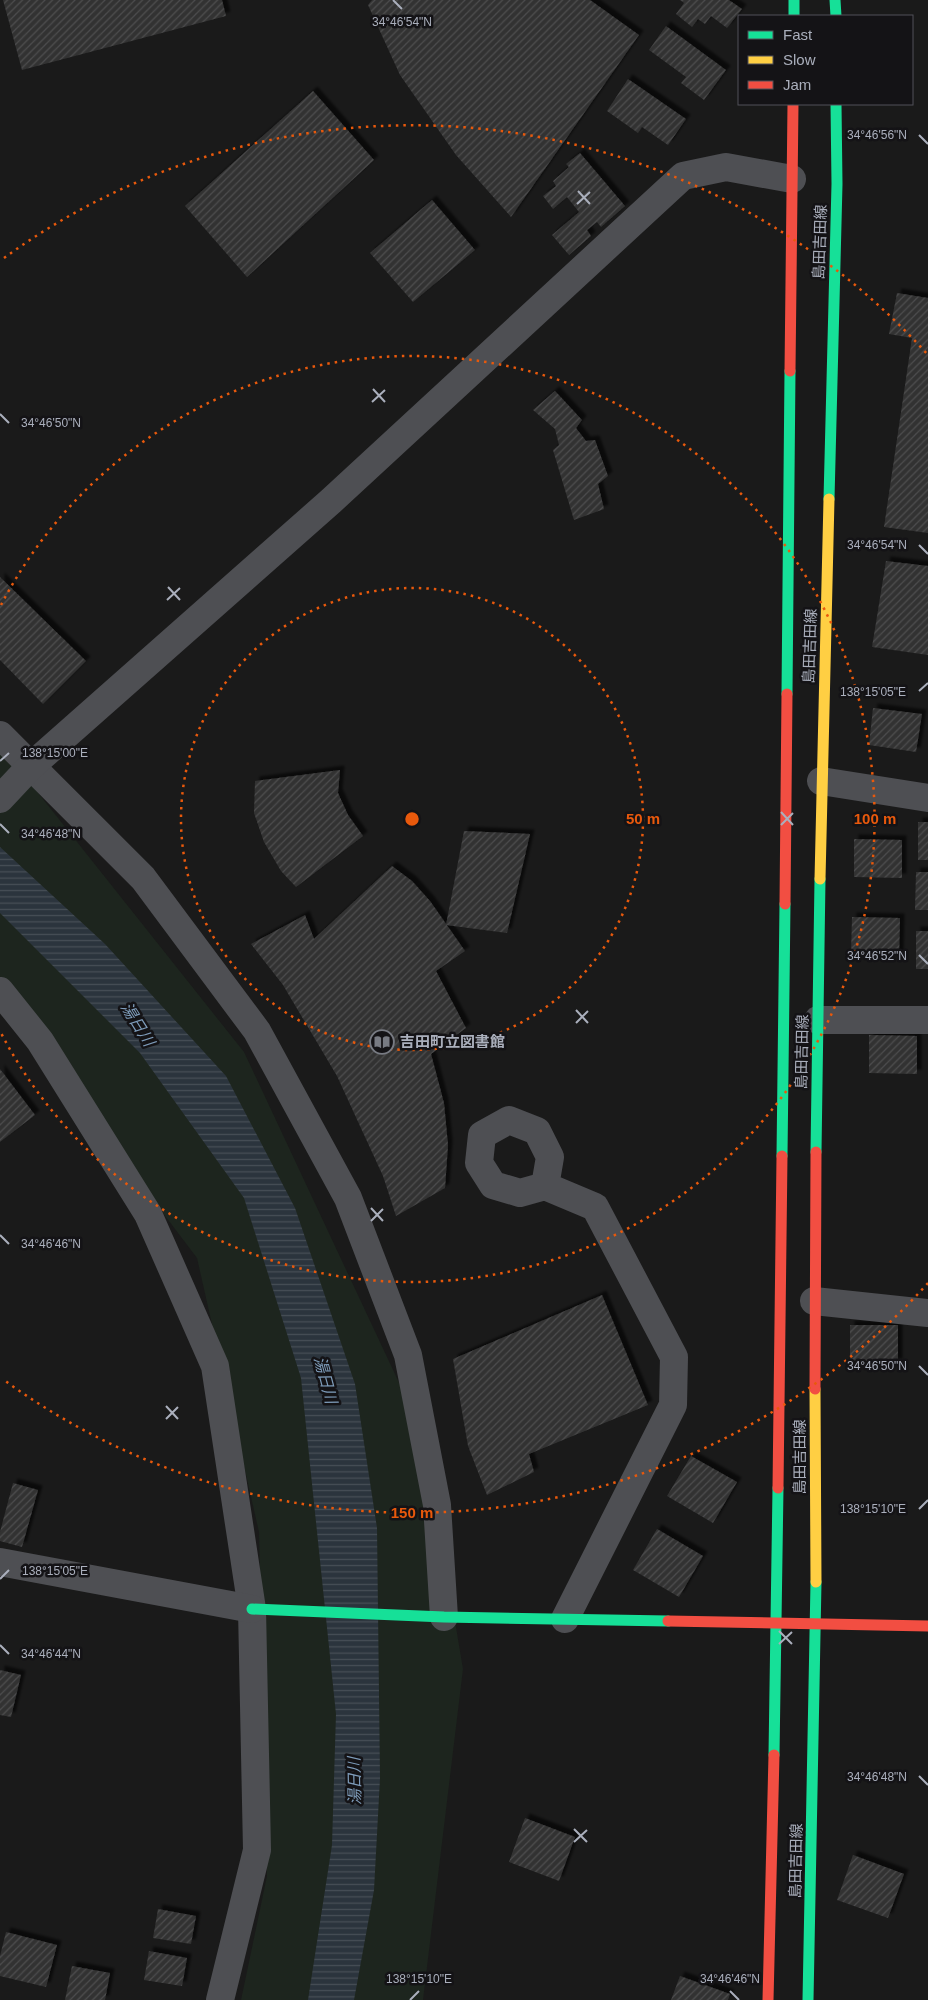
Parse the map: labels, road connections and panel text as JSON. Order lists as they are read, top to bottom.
{
  "streets": {
    "main road": ["島田吉田線"]
  },
  "water": ["湯日川"],
  "places": {
    "library": ["吉田町立図書館"]
  },
  "legend": ["Fast", "Slow", "Jam"],
  "coordinates": [
    "34°46'54\"N",
    "34°46'56\"N",
    "34°46'50\"N",
    "138°15'05\"E",
    "138°15'00\"E",
    "34°46'48\"N",
    "34°46'52\"N",
    "34°46'46\"N",
    "138°15'10\"E",
    "34°46'44\"N"
  ],
  "rings": ["50 m", "100 m", "150 m"]
}
